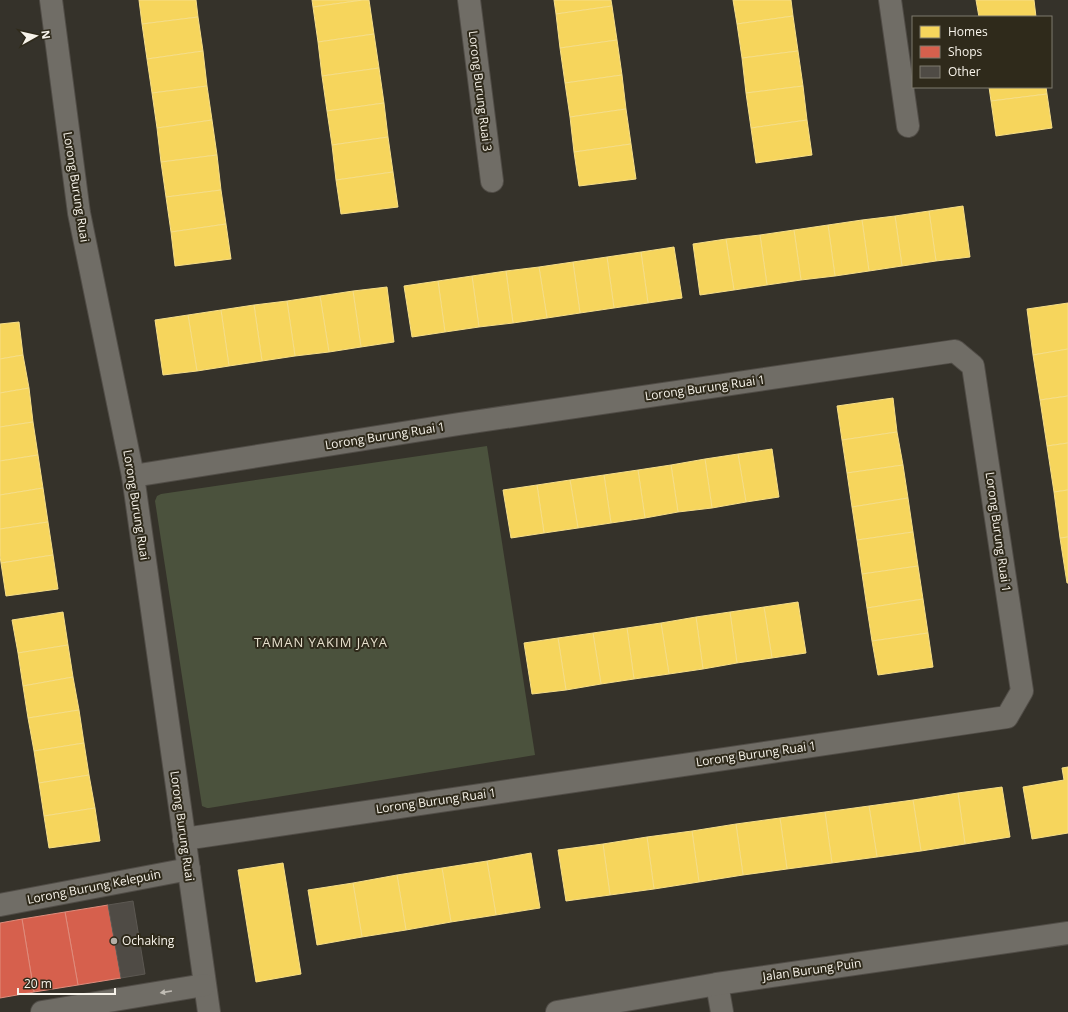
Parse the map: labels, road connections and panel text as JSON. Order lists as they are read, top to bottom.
{
  "streets": {
    "street": [
      "Lorong Burung Ruai 3",
      "Lorong Burung Ruai",
      "Lorong Burung Ruai 1",
      "Lorong Burung Kelepuin",
      "Jalan Burung Puin"
    ]
  },
  "crossings": [
    ["Lorong Burung Ruai", "Lorong Burung Ruai 1"],
    ["Lorong Burung Ruai", "Lorong Burung Kelepuin"]
  ],
  "districts": ["TAMAN YAKIM JAYA"],
  "places": ["Ochaking"],
  "legend": ["Homes", "Shops", "Other"],
  "scale_bar": "20 m",
  "north": "right"
}
